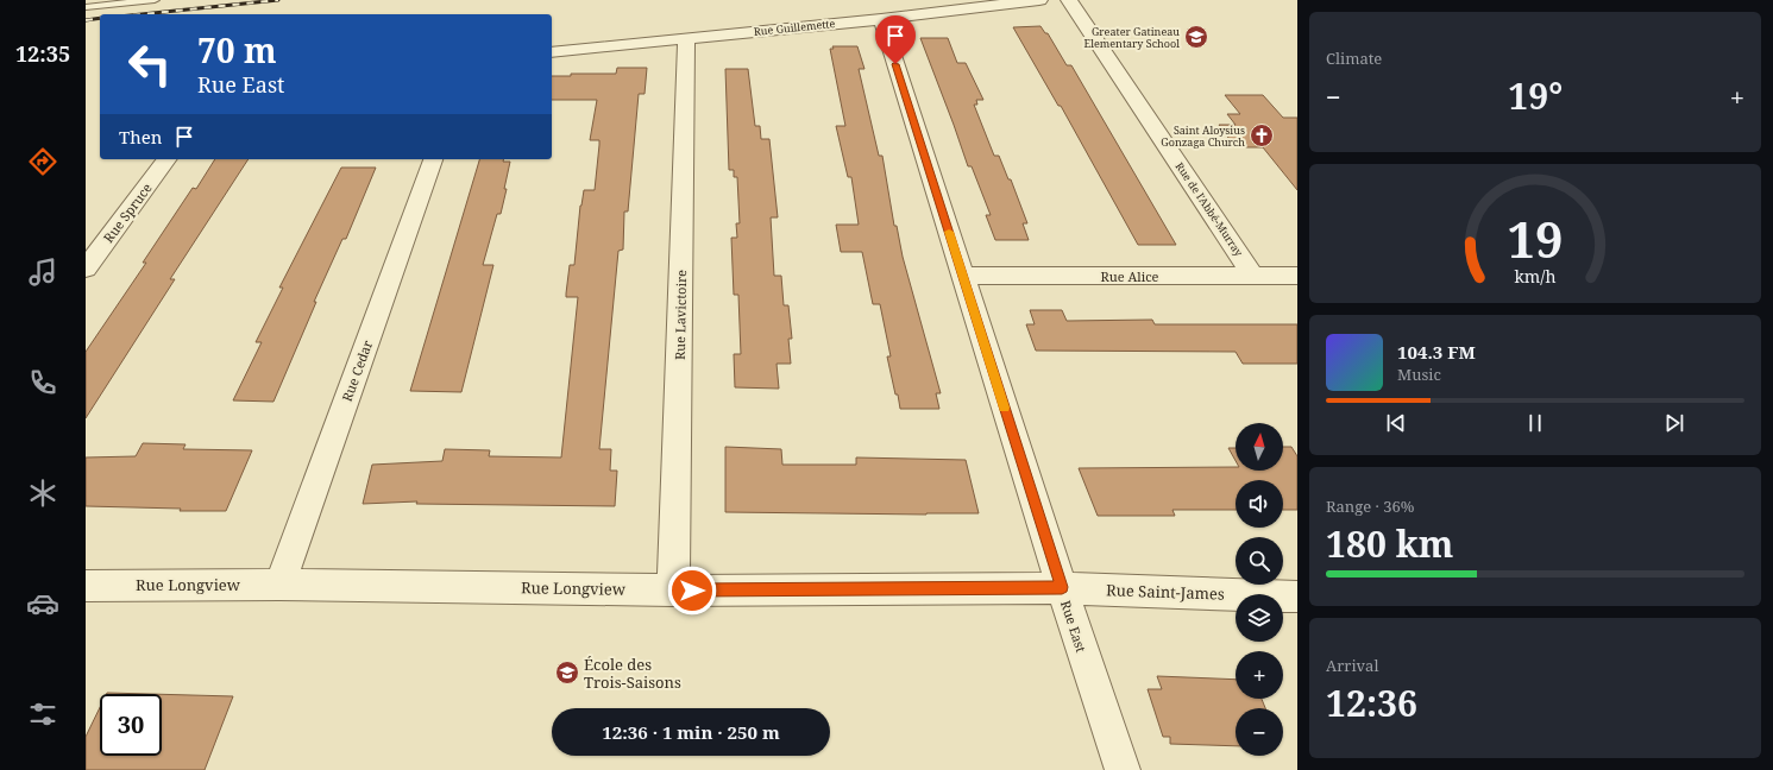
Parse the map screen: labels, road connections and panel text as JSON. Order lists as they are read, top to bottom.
{
  "streets": {
    "street": [
      "Rue Guillemette",
      "Rue de l'Abbé-Murray",
      "Rue Spruce",
      "Rue Alice",
      "Rue Lavictoire",
      "Rue Cedar",
      "Rue Longview",
      "Rue Saint-James",
      "Rue East"
    ]
  },
  "crossings": [
    ["Rue Guillemette", "Rue Lavictoire"],
    ["Rue Guillemette", "Rue East"],
    ["Rue de l'Abbé-Murray", "Rue Alice"],
    ["Rue Alice", "Rue East"],
    ["Rue Lavictoire", "Rue Longview"],
    ["Rue Cedar", "Rue Longview"],
    ["Rue Longview", "Rue Saint-James"],
    ["Rue Longview", "Rue East"],
    ["Rue Saint-James", "Rue East"]
  ],
  "places": {
    "school or university": ["Greater Gatineau Elementary School", "École des Trois-Saisons"],
    "church": ["Saint Aloysius Gonzaga Church"]
  },
  "north": "top",
  "page": {
    "tabs": "12:35",
    "tile": [
      "Climate",
      ["Range · 36%", "180 km"],
      ["Arrival", "12:36"]
    ],
    "turn": ["70 m", "Rue East"],
    "heat": ["−", "19°", "+"],
    "then": "Then",
    "song": ["104.3 FM", "Music"],
    "map_buttons": ["+", "−"],
    "limit": "30",
    "trip": "12:36 · 1 min · 250 m",
    "gauge": ["19", "km/h"]
  }
}
